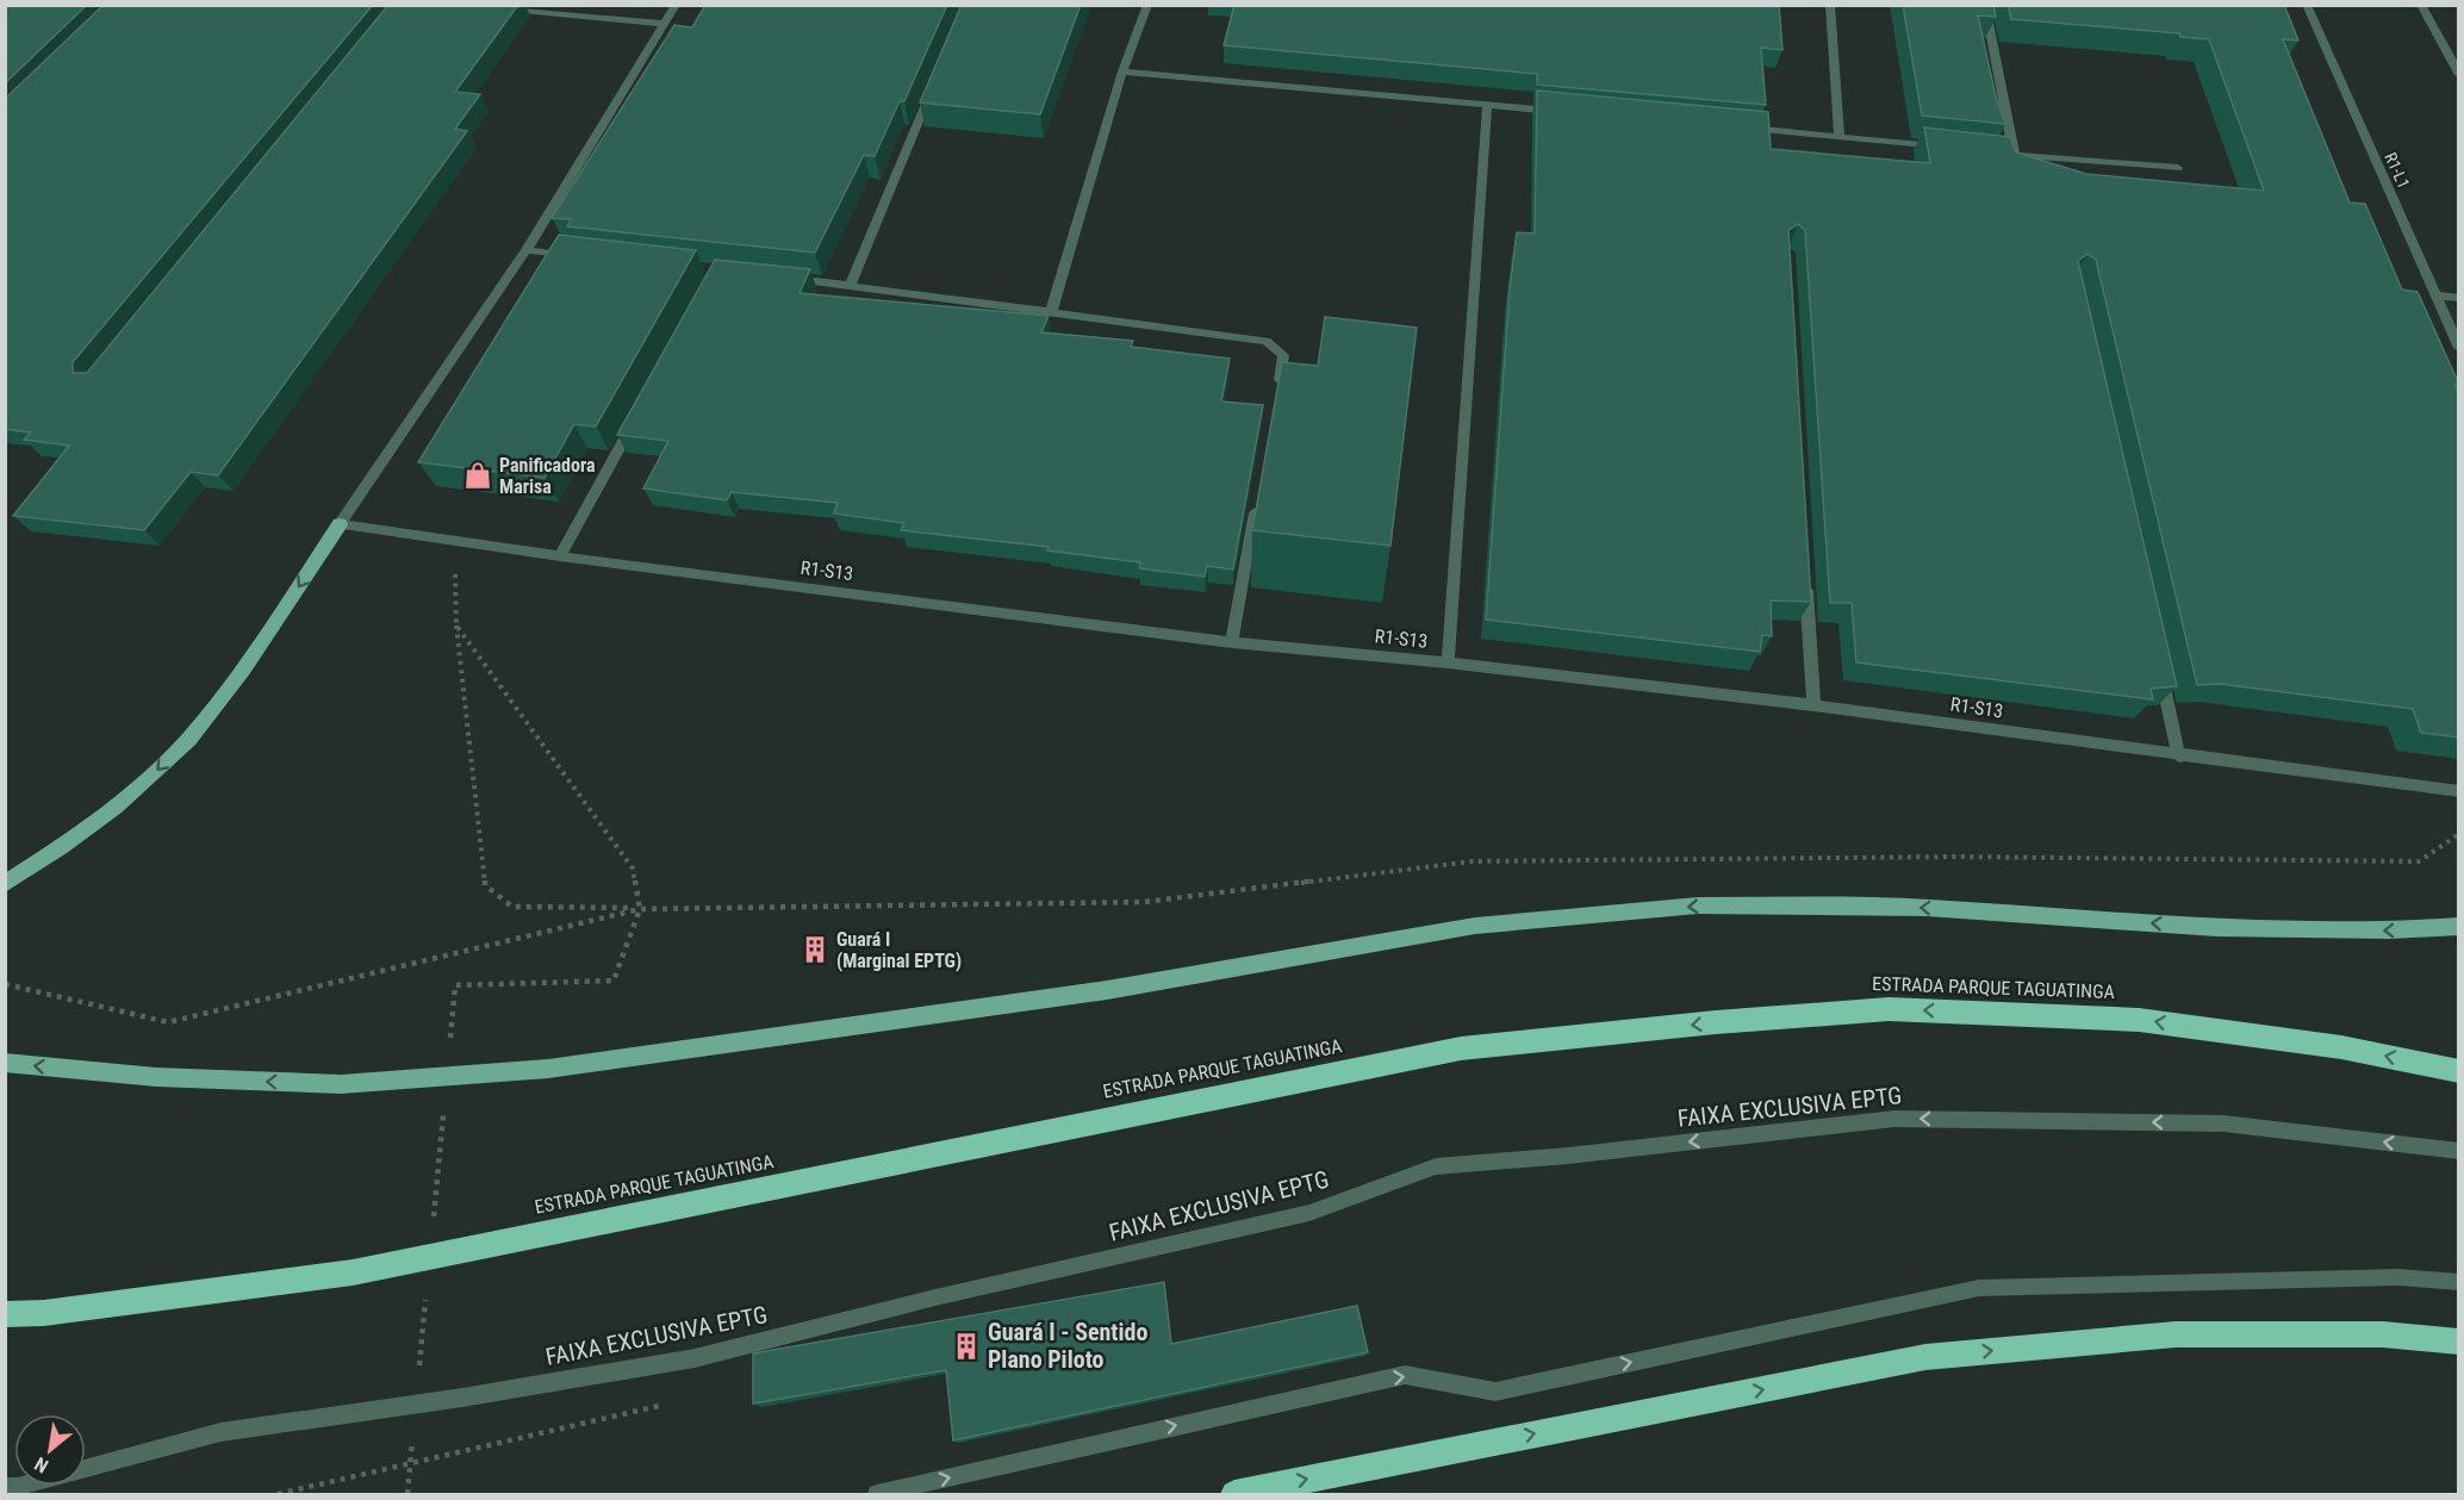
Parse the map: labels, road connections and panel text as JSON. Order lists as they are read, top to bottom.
{
  "streets": {
    "highway": ["ESTRADA PARQUE TAGUATINGA"],
    "street": ["R1-L1", "R1-S13", "FAIXA EXCLUSIVA EPTG"]
  },
  "one_way": ["ESTRADA PARQUE TAGUATINGA", "FAIXA EXCLUSIVA EPTG"],
  "places": {
    "shop": ["Panificadora Marisa"],
    "building": ["Guará I (Marginal EPTG)", "Guará I - Sentido Plano Piloto"]
  },
  "north": "bottom left"
}
